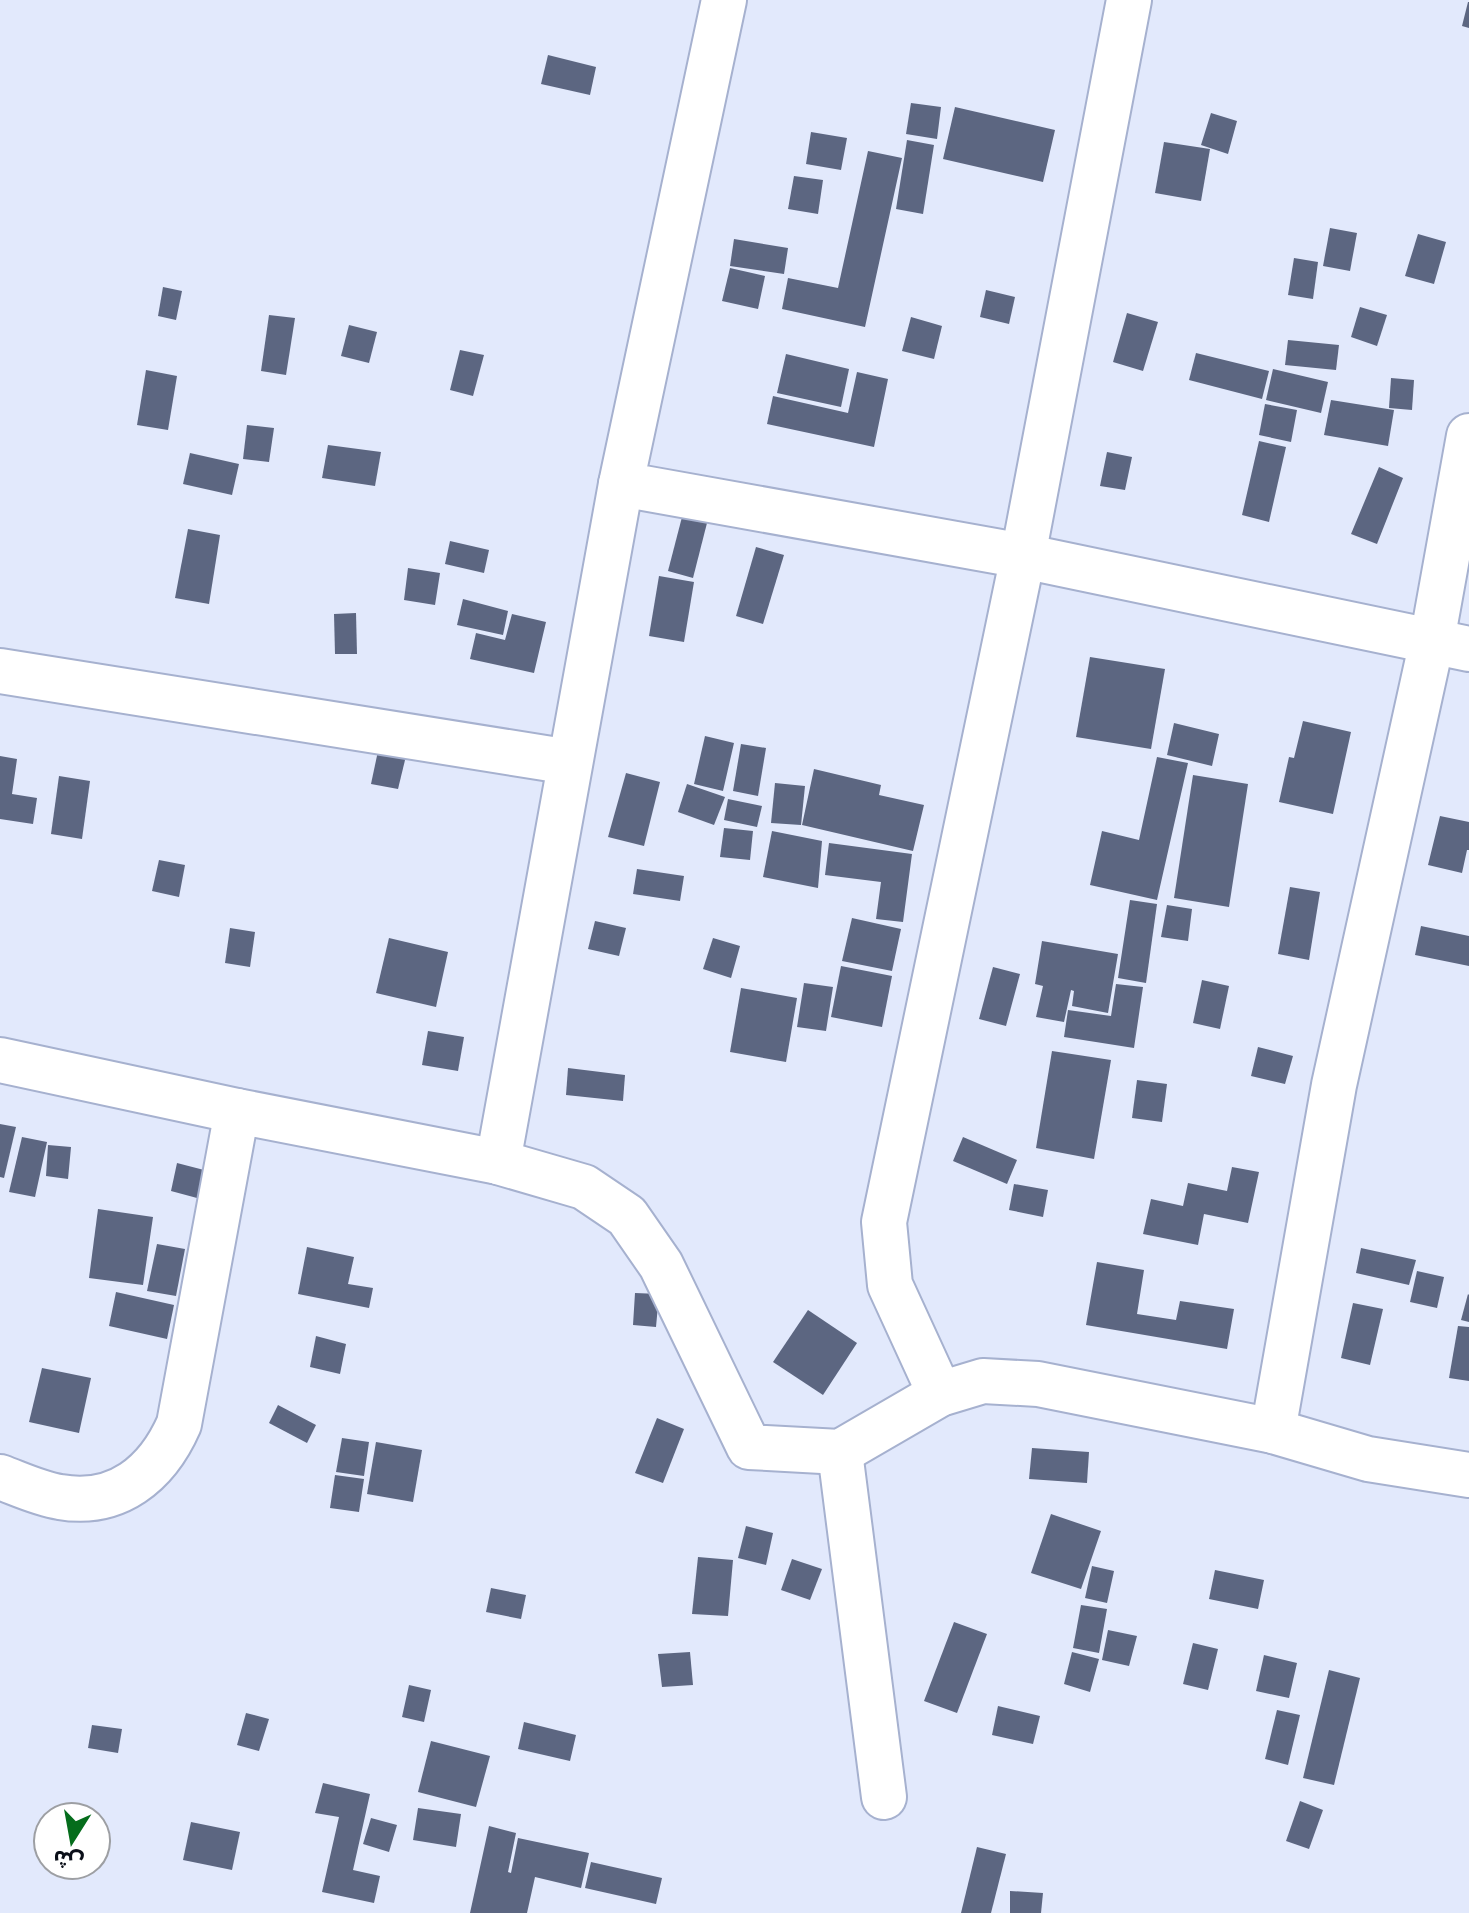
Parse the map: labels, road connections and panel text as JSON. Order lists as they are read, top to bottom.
{
  "north": "bottom"
}
